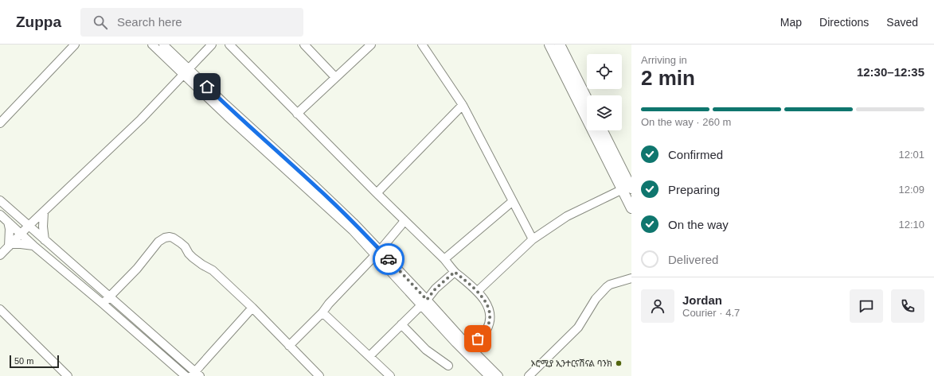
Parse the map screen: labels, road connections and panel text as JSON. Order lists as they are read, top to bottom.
{
  "places": ["ኦሮሚያ ኢንተርናሽናል ባንክ"],
  "scale_bar": "50 m",
  "page": {
    "header": "Zuppa",
    "search": "Search here",
    "nav": ["Map", "Directions", "Saved"],
    "heading": ["2 min", "Arriving in", "12:30–12:35"],
    "panel": ["Jordan", "Courier · 4.7"],
    "bar": "On the way · 260 m",
    "list": [
      ["Confirmed", "12:01"],
      ["Preparing", "12:09"],
      ["On the way", "12:10"],
      "Delivered"
    ],
    "scale": "50 m"
  }
}
